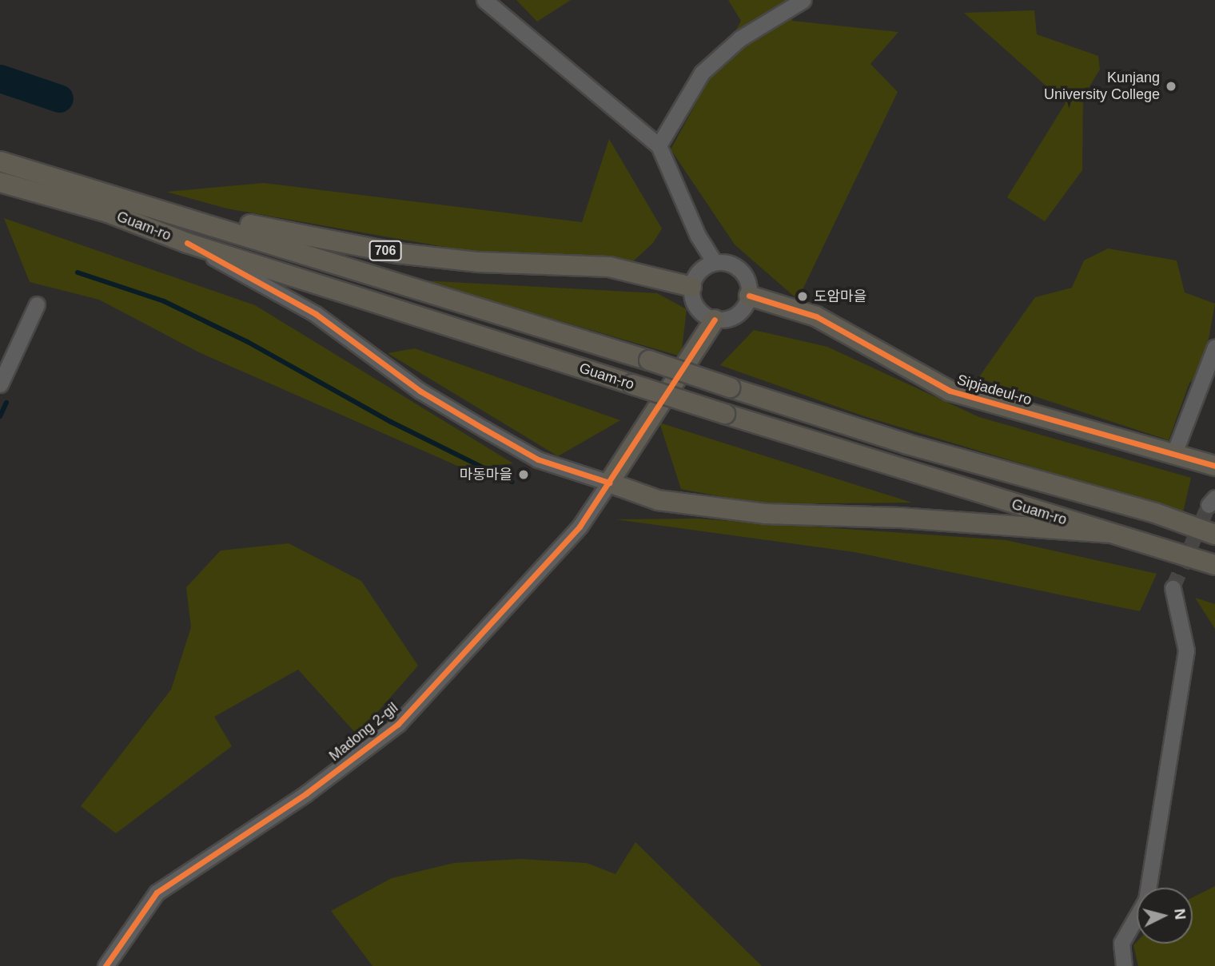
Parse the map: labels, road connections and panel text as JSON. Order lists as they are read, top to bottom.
{
  "streets": {
    "main road": ["Guam-ro", "706", "Sipjadeul-ro"],
    "street": ["Madong 2-gil"]
  },
  "crossings": [
    ["Guam-ro", "706"],
    ["706", "Sipjadeul-ro"]
  ],
  "places": ["Kunjang University College", "도암마을", "마동마을"],
  "north": "right"
}
